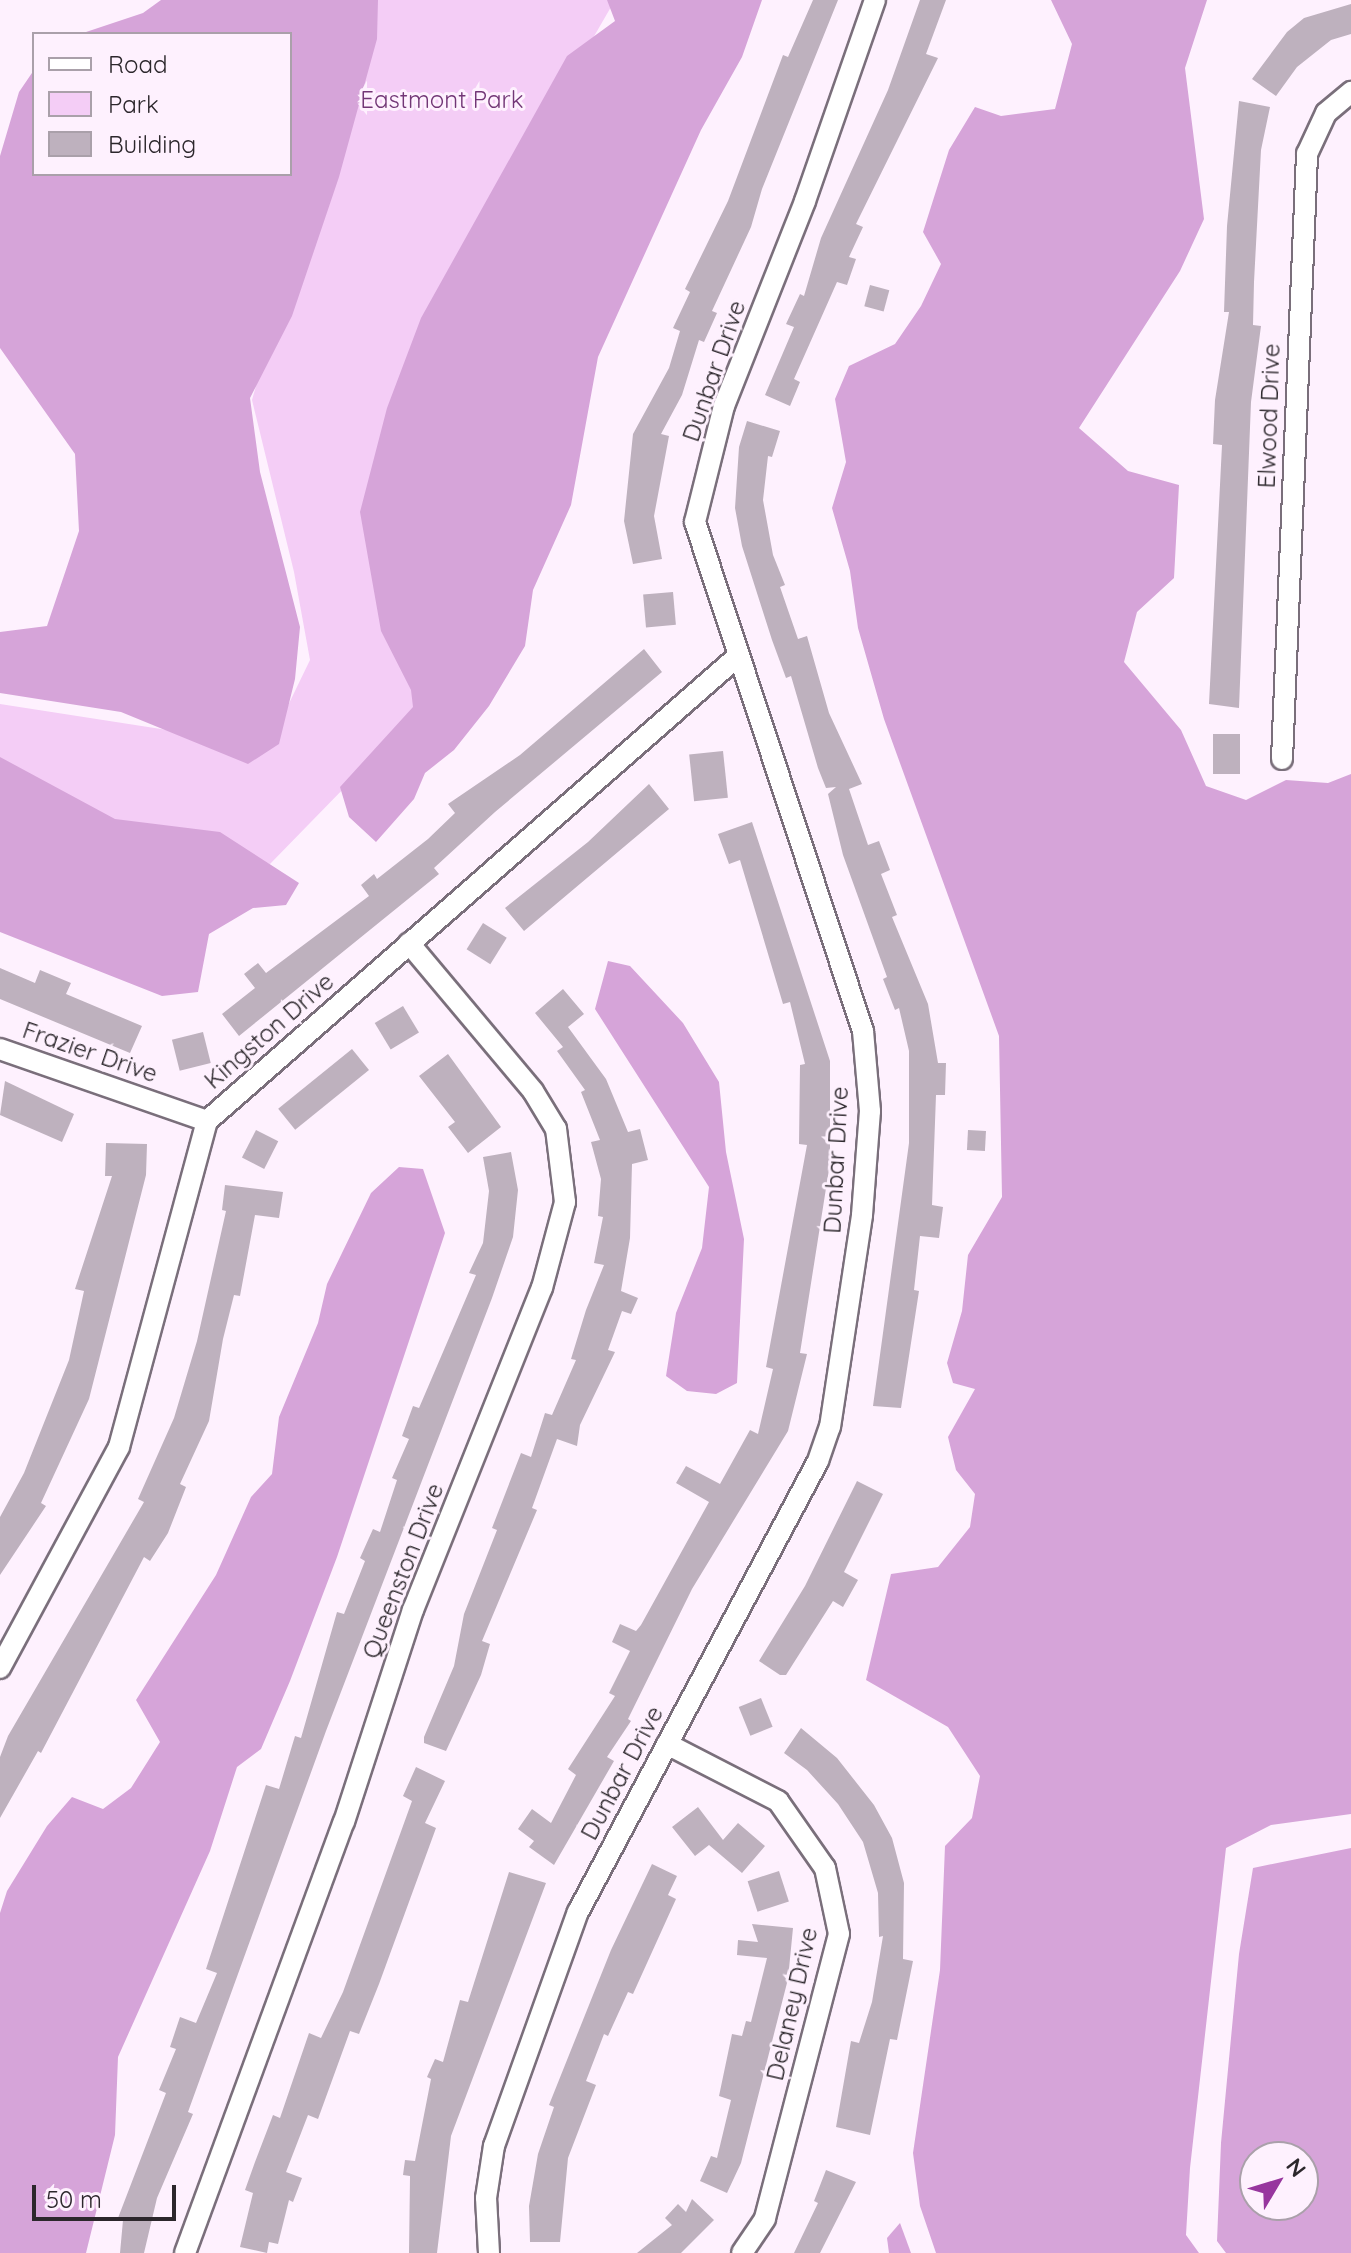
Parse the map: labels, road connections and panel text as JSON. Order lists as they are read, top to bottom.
{
  "streets": {
    "street": [
      "Dunbar Drive",
      "Elwood Drive",
      "Kingston Drive",
      "Frazier Drive",
      "Queenston Drive",
      "Delaney Drive"
    ]
  },
  "crossings": [
    ["Dunbar Drive", "Kingston Drive"],
    ["Dunbar Drive", "Delaney Drive"],
    ["Kingston Drive", "Frazier Drive"],
    ["Kingston Drive", "Queenston Drive"]
  ],
  "parks": ["Eastmont Park"],
  "legend": ["Road", "Park", "Building"],
  "scale_bar": "50 m",
  "north": "top right"
}
